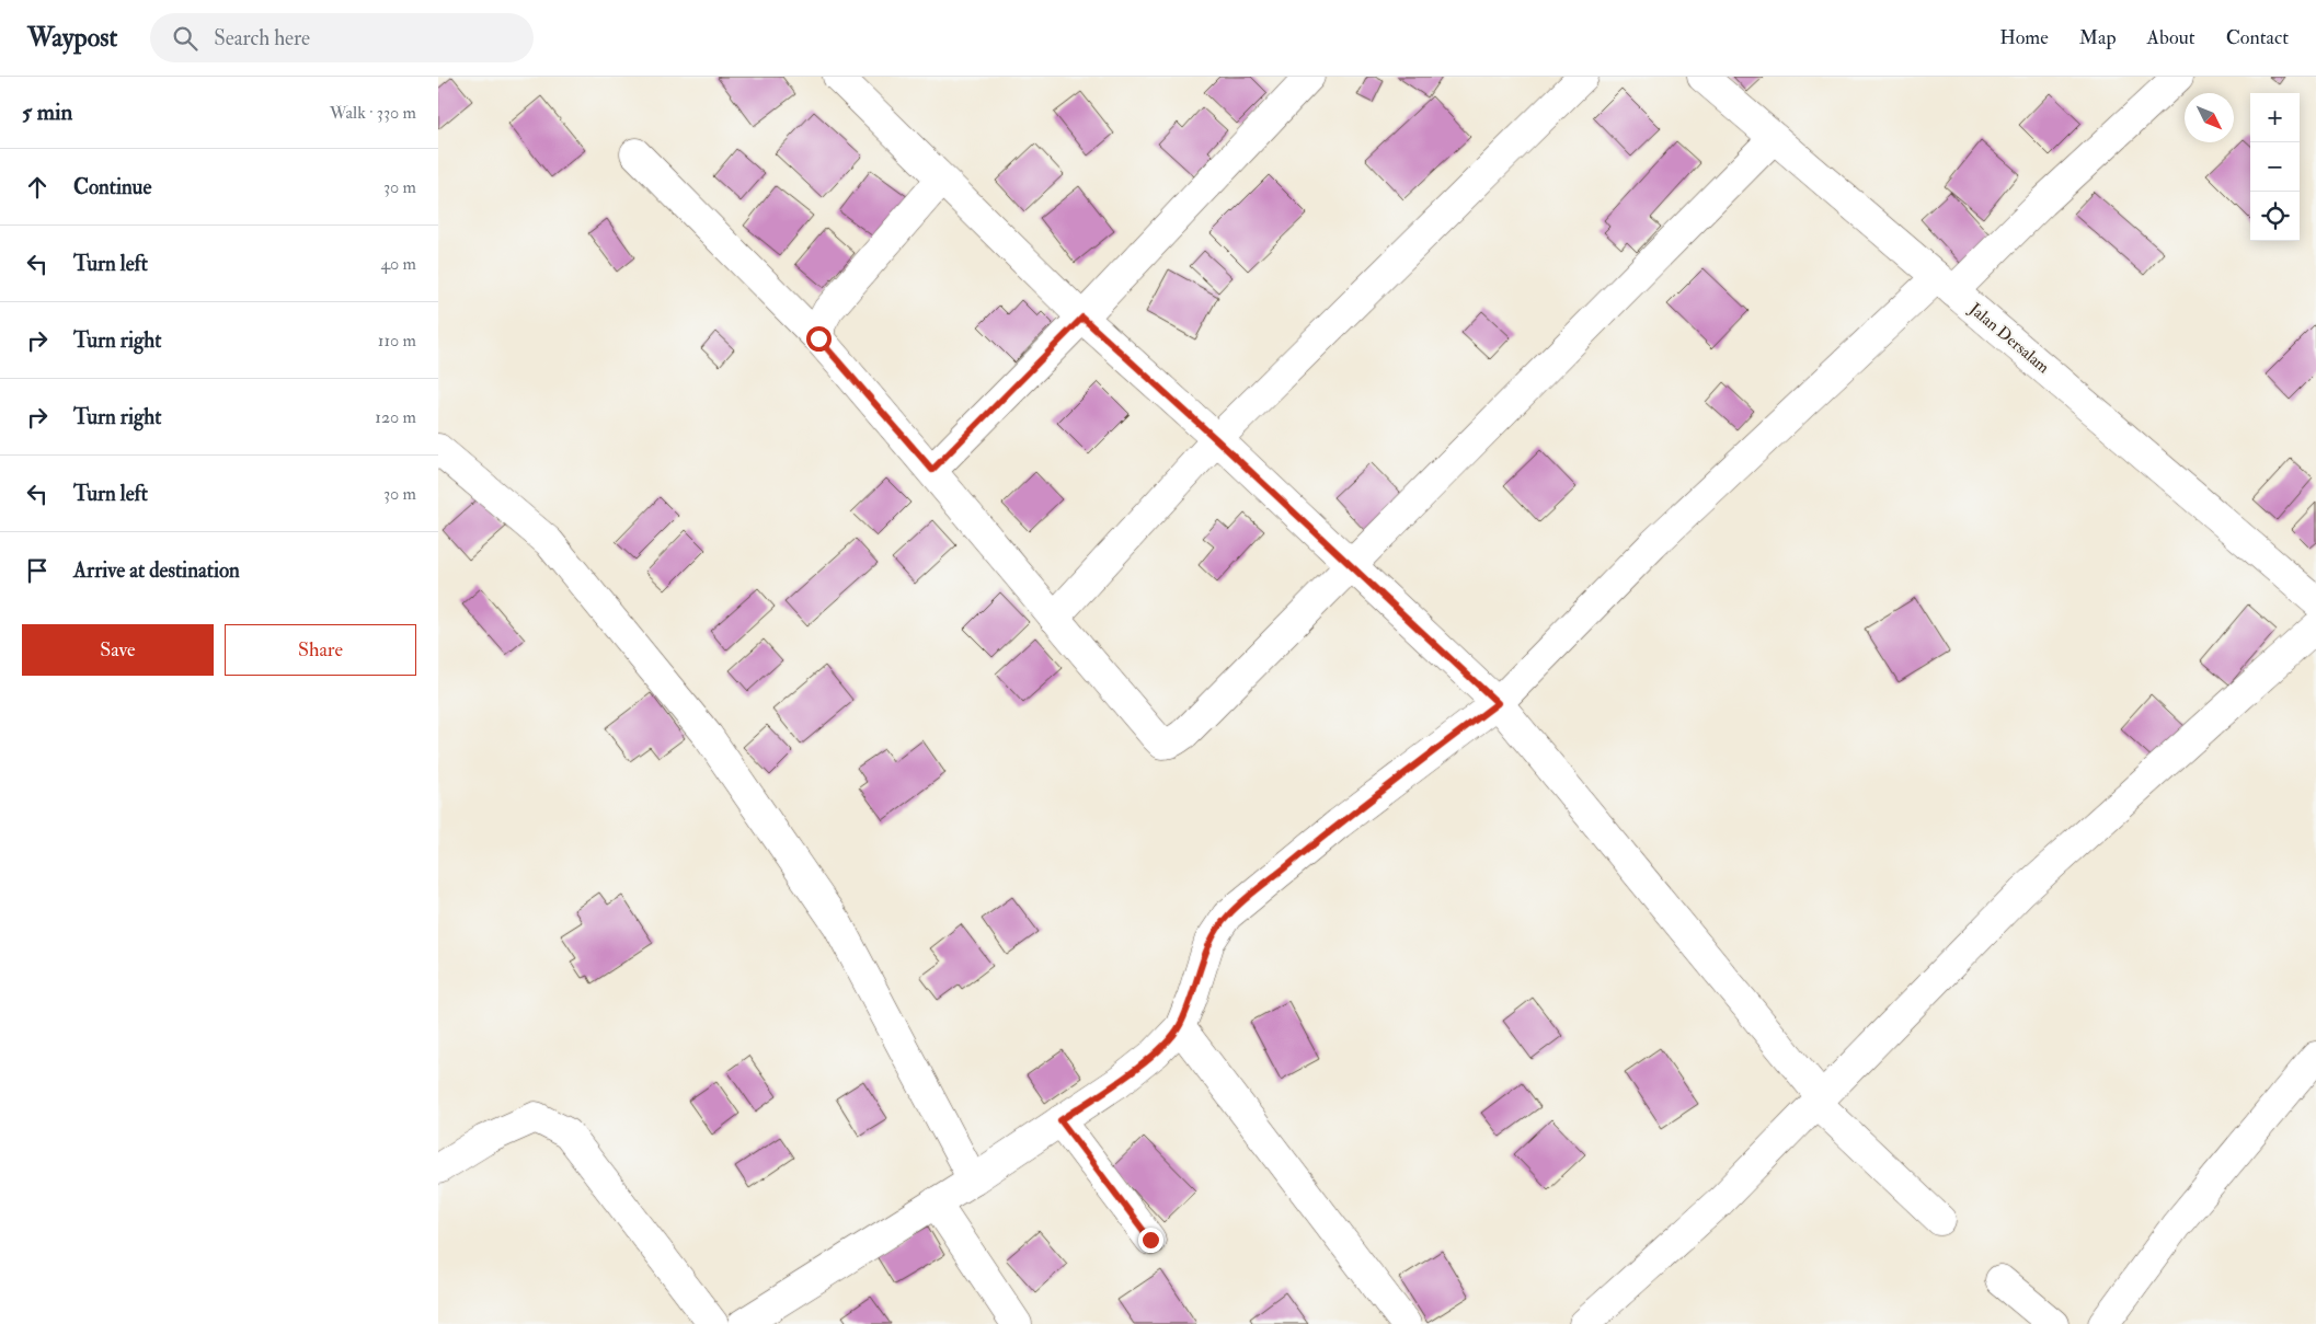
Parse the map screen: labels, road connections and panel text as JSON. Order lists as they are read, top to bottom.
{
  "streets": {
    "street": ["Jalan Dersalam"]
  },
  "north": "bottom right",
  "page": {
    "header": "Waypost",
    "search": "Search here",
    "nav": [
      "Home",
      "Map",
      "About",
      "Contact"
    ],
    "heading": ["5 min", "Walk · 330 m"],
    "map_buttons": ["+", "−"],
    "list": [
      ["Continue", "30 m"],
      ["Turn left", "40 m"],
      ["Turn right", "110 m"],
      ["Turn right", "120 m"],
      ["Turn left", "30 m"],
      "Arrive at destination"
    ],
    "buttons": ["Save", "Share"]
  }
}
